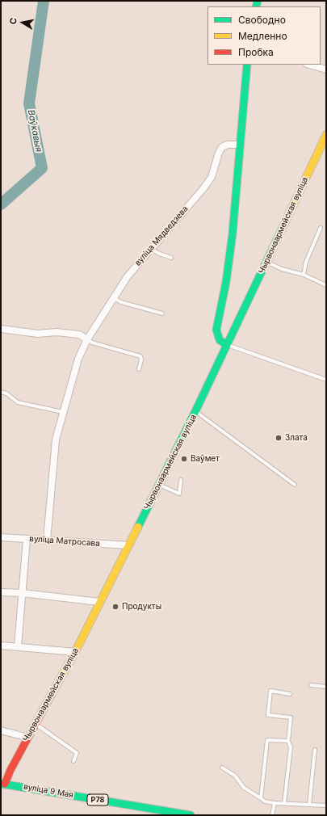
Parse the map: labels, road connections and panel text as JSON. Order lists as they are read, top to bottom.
{
  "streets": {
    "street": [
      "Чырвонаармейская вуліца",
      "вуліца Мядведзева",
      "вуліца Матросава",
      "вуліца 9 Мая",
      "Р78"
    ]
  },
  "crossings": [
    ["Чырвонаармейская вуліца", "вуліца Матросава"],
    ["Чырвонаармейская вуліца", "вуліца 9 Мая"],
    ["вуліца Мядведзева", "вуліца Матросава"]
  ],
  "water": ["Ваўкавыя"],
  "places": ["Злата", "Ваўмет", "Продукты"],
  "legend": ["Свободно", "Медленно", "Пробка"],
  "north": "left"
}
